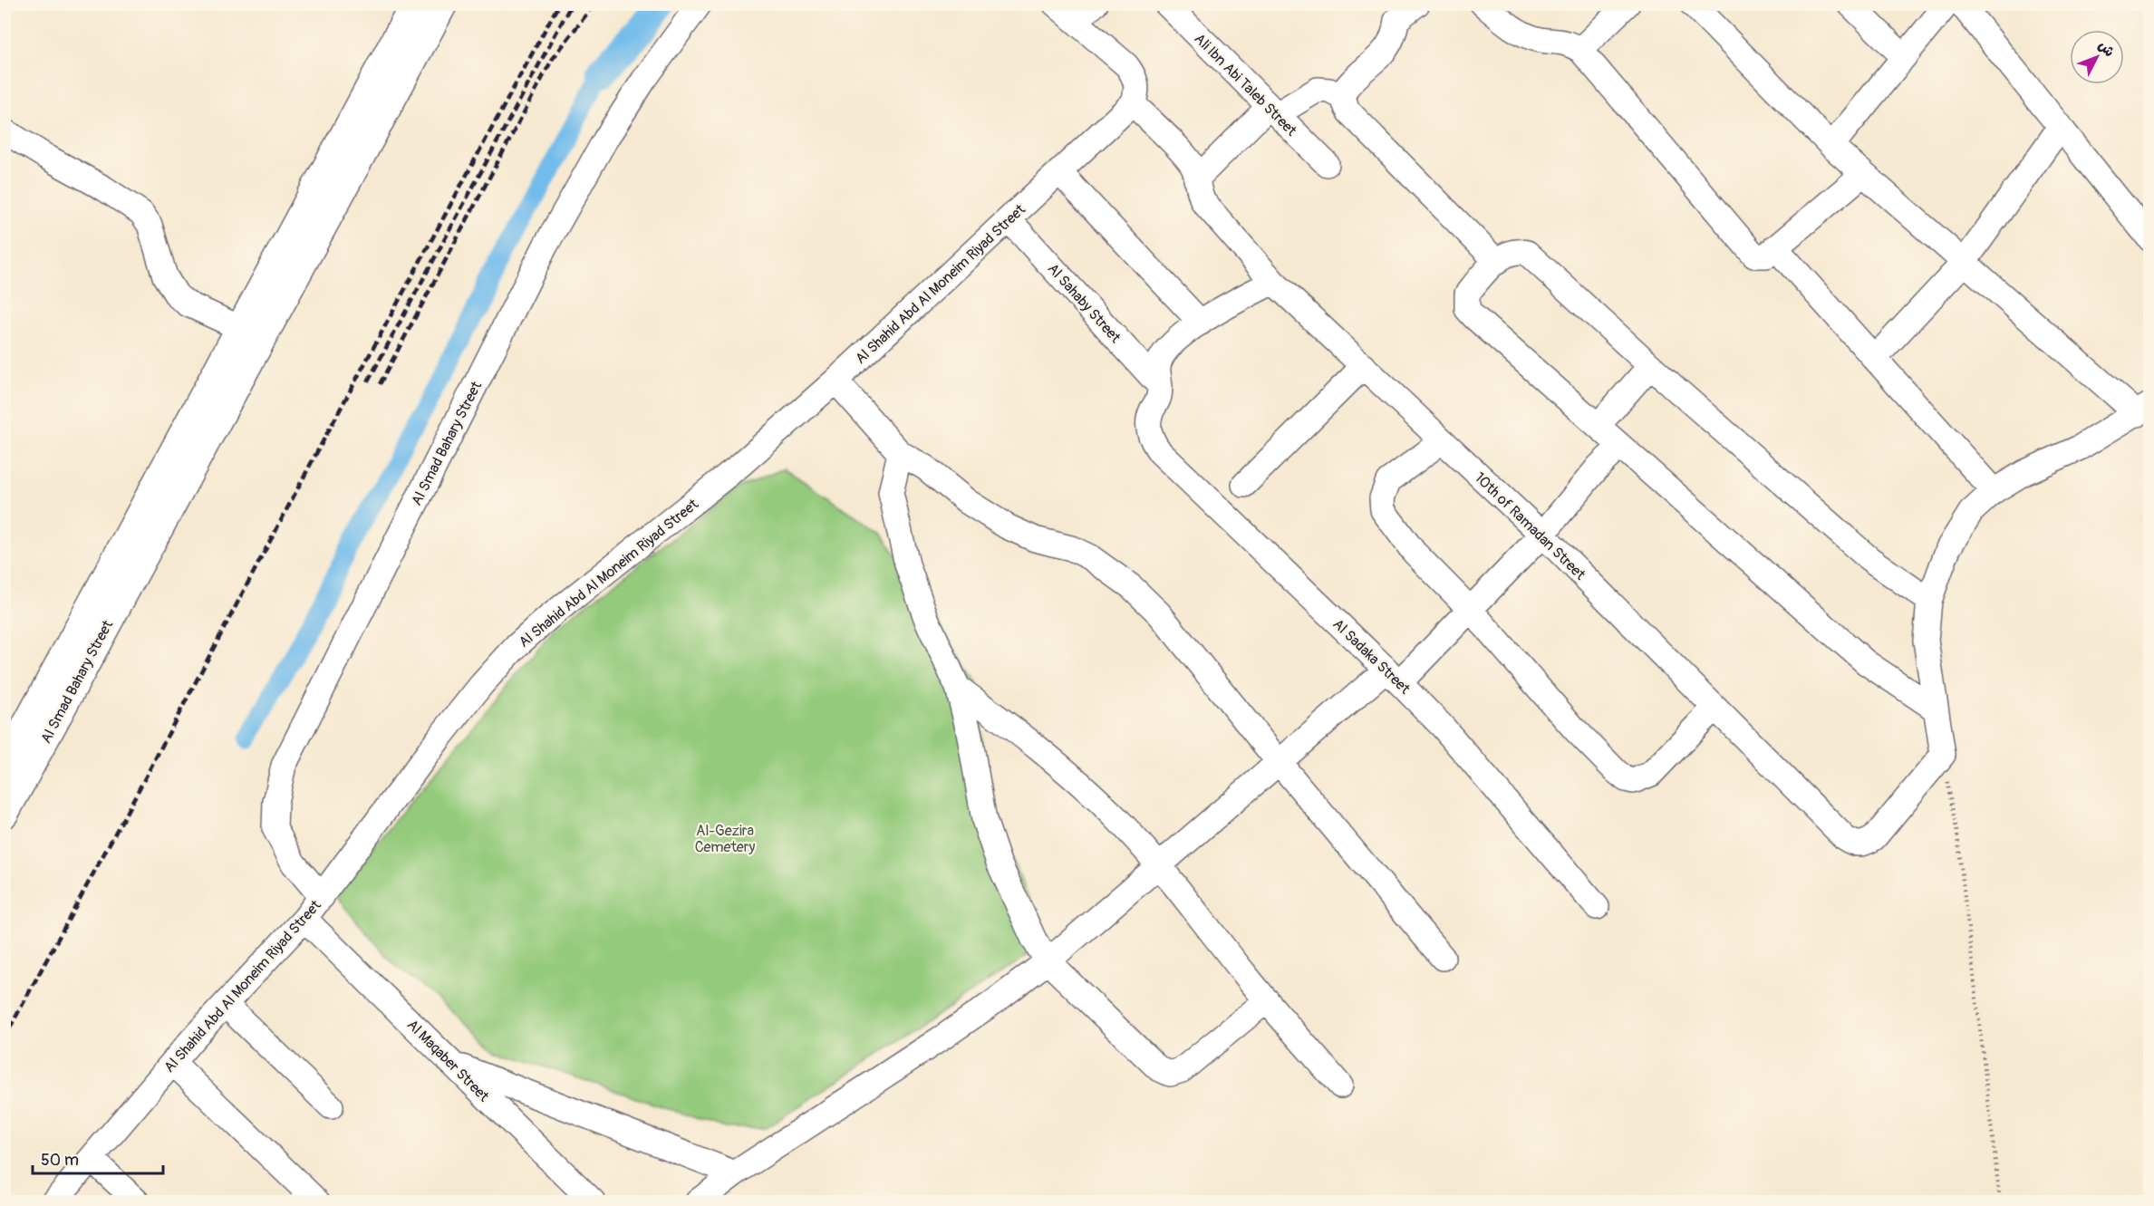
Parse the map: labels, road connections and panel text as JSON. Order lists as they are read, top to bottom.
{
  "streets": {
    "highway": ["Al Smad Bahary Street"],
    "street": [
      "Ali Ibn Abi Taleb Street",
      "Al Shahid Abd Al Moneim Riyad Street",
      "Al Sahaby Street",
      "10th of Ramadan Street",
      "Al Sadaka Street",
      "Al Maqaber Street"
    ]
  },
  "crossings": [
    ["Al Shahid Abd Al Moneim Riyad Street", "Al Sahaby Street"],
    ["Al Shahid Abd Al Moneim Riyad Street", "Al Smad Bahary Street"],
    ["Al Shahid Abd Al Moneim Riyad Street", "10th of Ramadan Street"],
    ["Al Shahid Abd Al Moneim Riyad Street", "Al Maqaber Street"],
    ["Al Sahaby Street", "Al Sadaka Street"],
    ["10th of Ramadan Street", "Al Sadaka Street"]
  ],
  "parks": ["Al-Gezira Cemetery"],
  "scale_bar": "50 m",
  "north": "top right"
}
